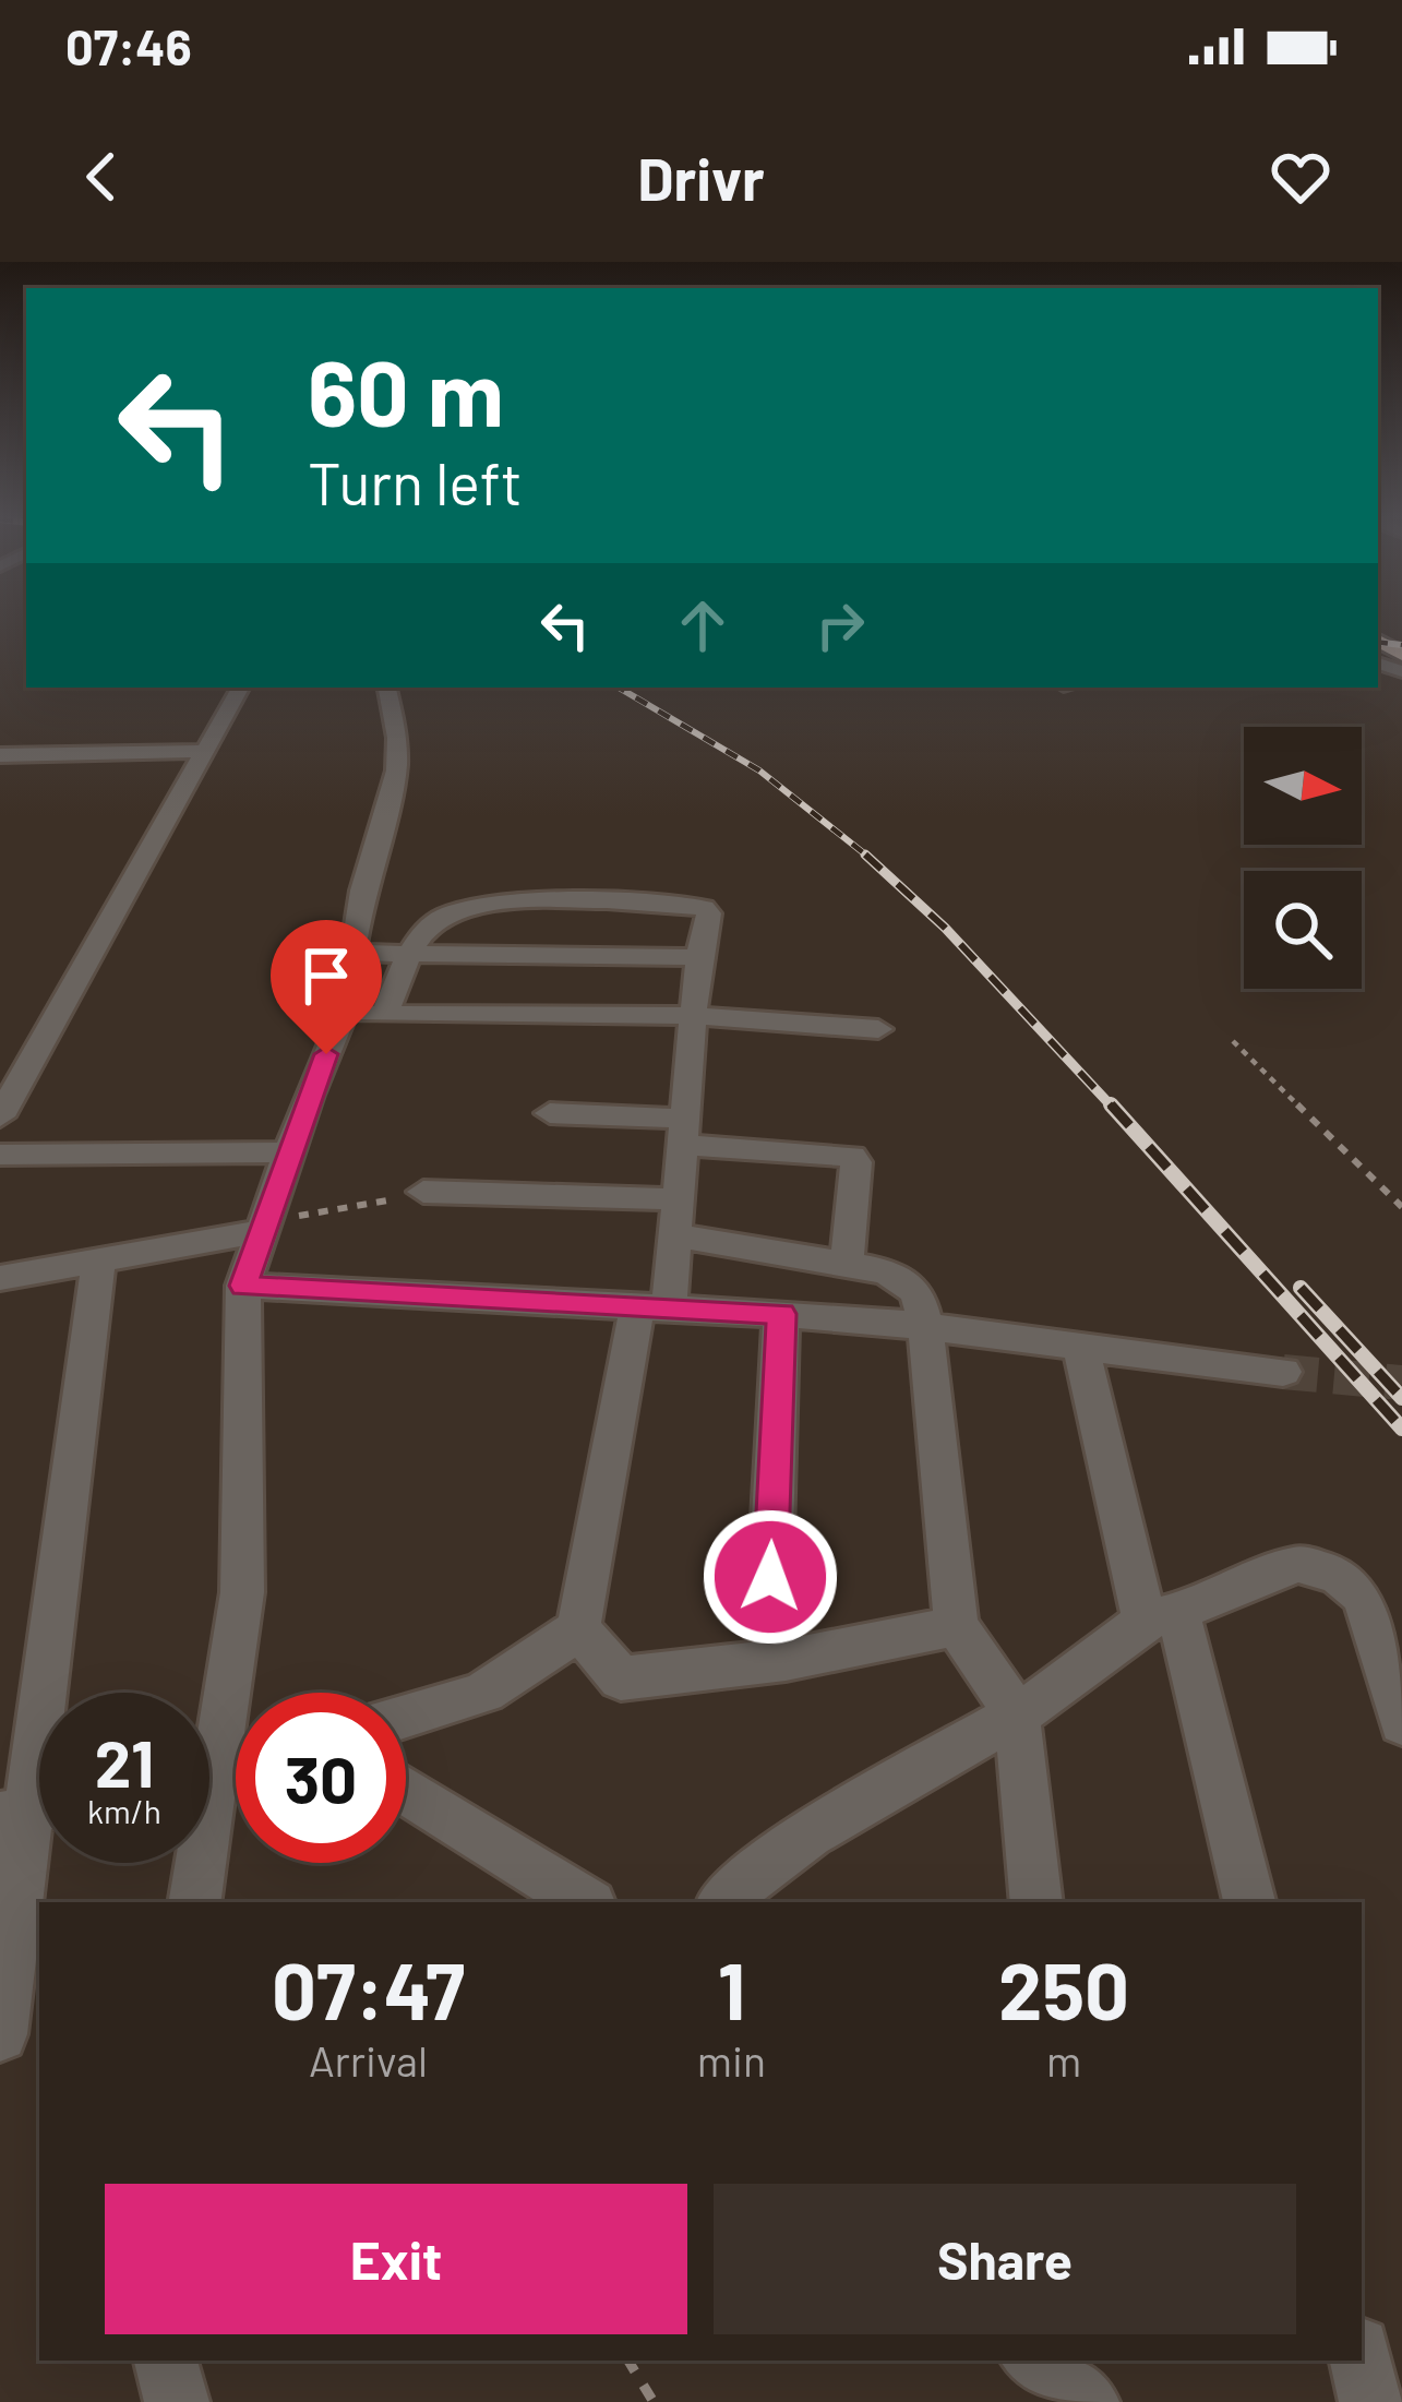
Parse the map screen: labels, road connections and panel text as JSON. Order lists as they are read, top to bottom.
{
  "north": "right",
  "page": {
    "status": "07:46",
    "header": "Drivr",
    "turn": ["60 m", "Turn left"],
    "speed": "21 km/h",
    "limit": "30",
    "eta": [
      "07:47",
      "Arrival",
      "1",
      "min",
      "250",
      "m"
    ],
    "buttons": ["Exit", "Share"]
  }
}
